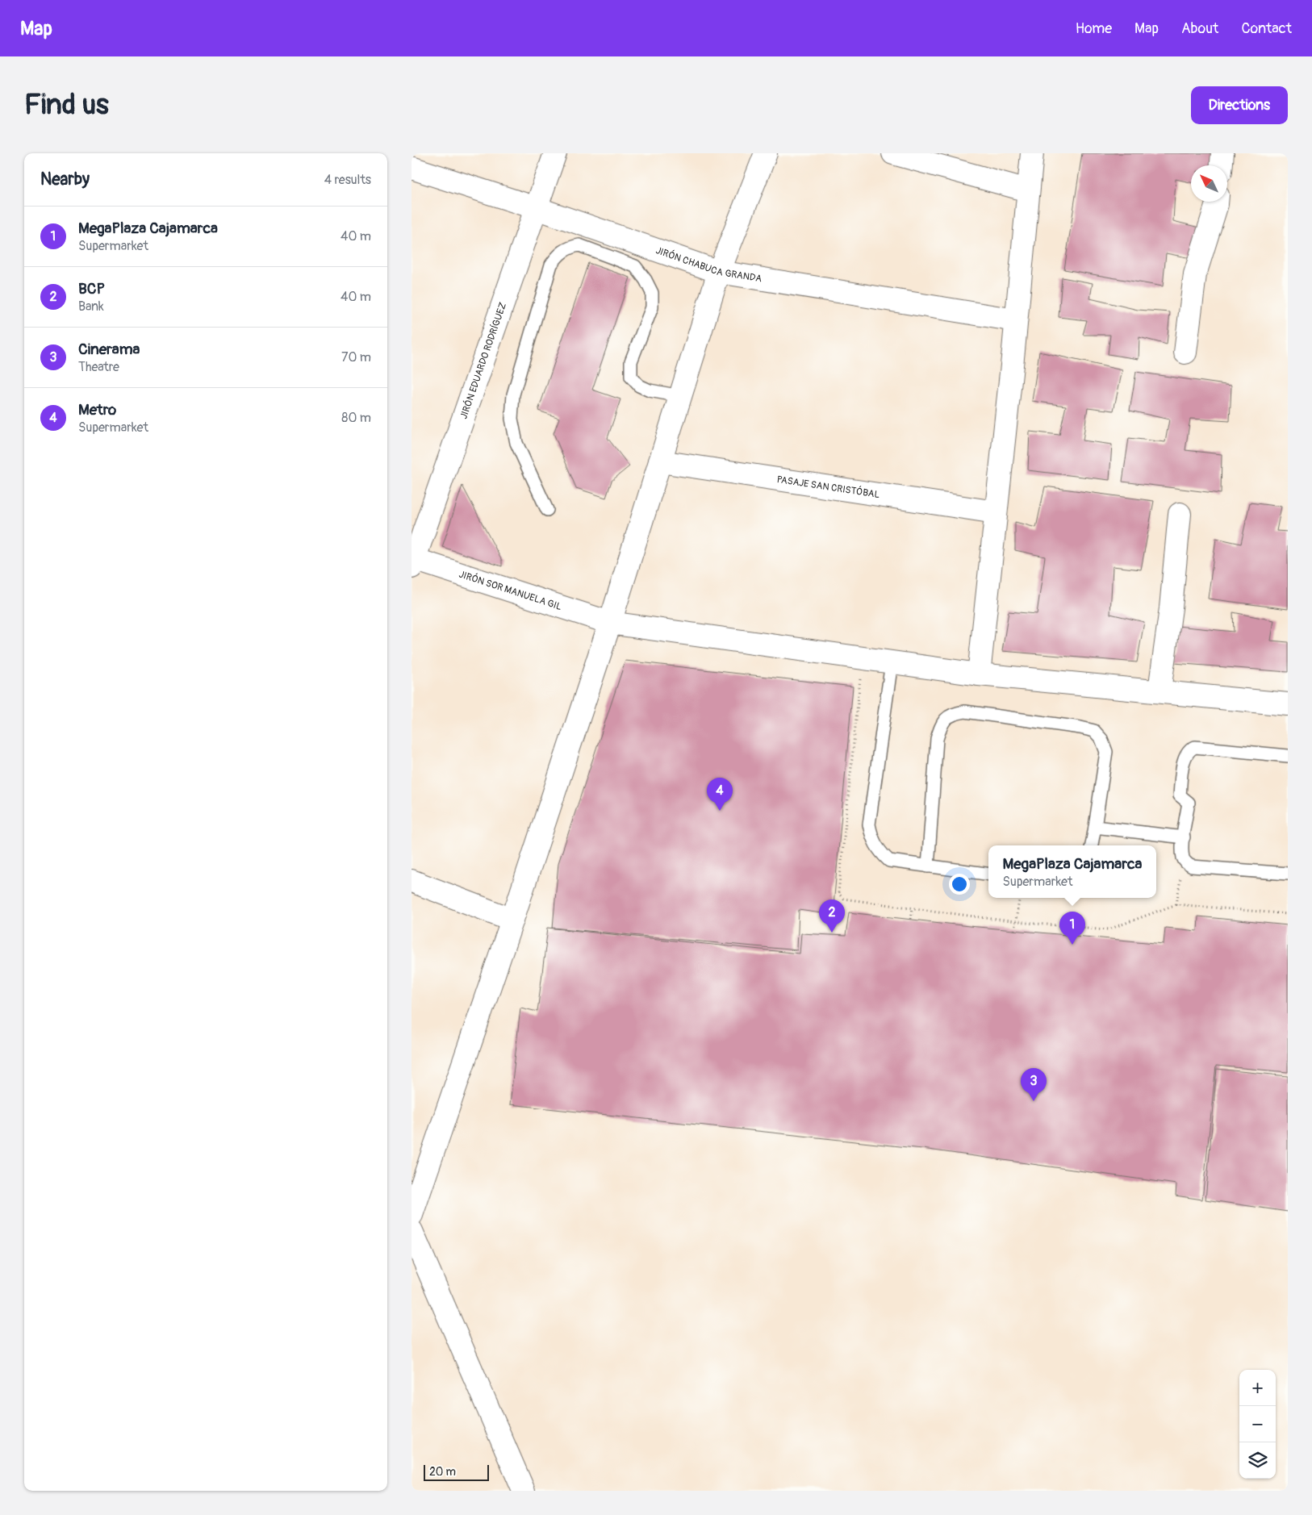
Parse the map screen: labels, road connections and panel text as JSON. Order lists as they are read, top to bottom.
{
  "streets": {
    "street": [
      "JIRÓN CHABUCA GRANDA",
      "JIRÓN EDUARDO RODRÍGUEZ",
      "PASAJE SAN CRISTÓBAL",
      "JIRÓN SOR MANUELA GIL"
    ]
  },
  "crossings": [
    ["JIRÓN CHABUCA GRANDA", "JIRÓN EDUARDO RODRÍGUEZ"],
    ["JIRÓN EDUARDO RODRÍGUEZ", "JIRÓN SOR MANUELA GIL"]
  ],
  "scale_bar": "20 m",
  "north": "top left",
  "page": {
    "header": "Map",
    "nav": [
      "Home",
      "Map",
      "About",
      "Contact"
    ],
    "buttons": "Directions",
    "title": "Find us",
    "heading": ["Nearby", "4 results"],
    "list": [
      {
        "mark": "1",
        "name": "MegaPlaza Cajamarca",
        "note": "Supermarket",
        "value": "40 m"
      },
      {
        "mark": "2",
        "name": "BCP",
        "note": "Bank",
        "value": "40 m"
      },
      {
        "mark": "3",
        "name": "Cinerama",
        "note": "Theatre",
        "value": "70 m"
      },
      {
        "mark": "4",
        "name": "Metro",
        "note": "Supermarket",
        "value": "80 m"
      }
    ],
    "pins": [
      "4",
      "2",
      "1",
      "3"
    ],
    "popup": ["MegaPlaza Cajamarca", "Supermarket"],
    "map_buttons": ["+", "−"],
    "scale": "20 m"
  }
}
